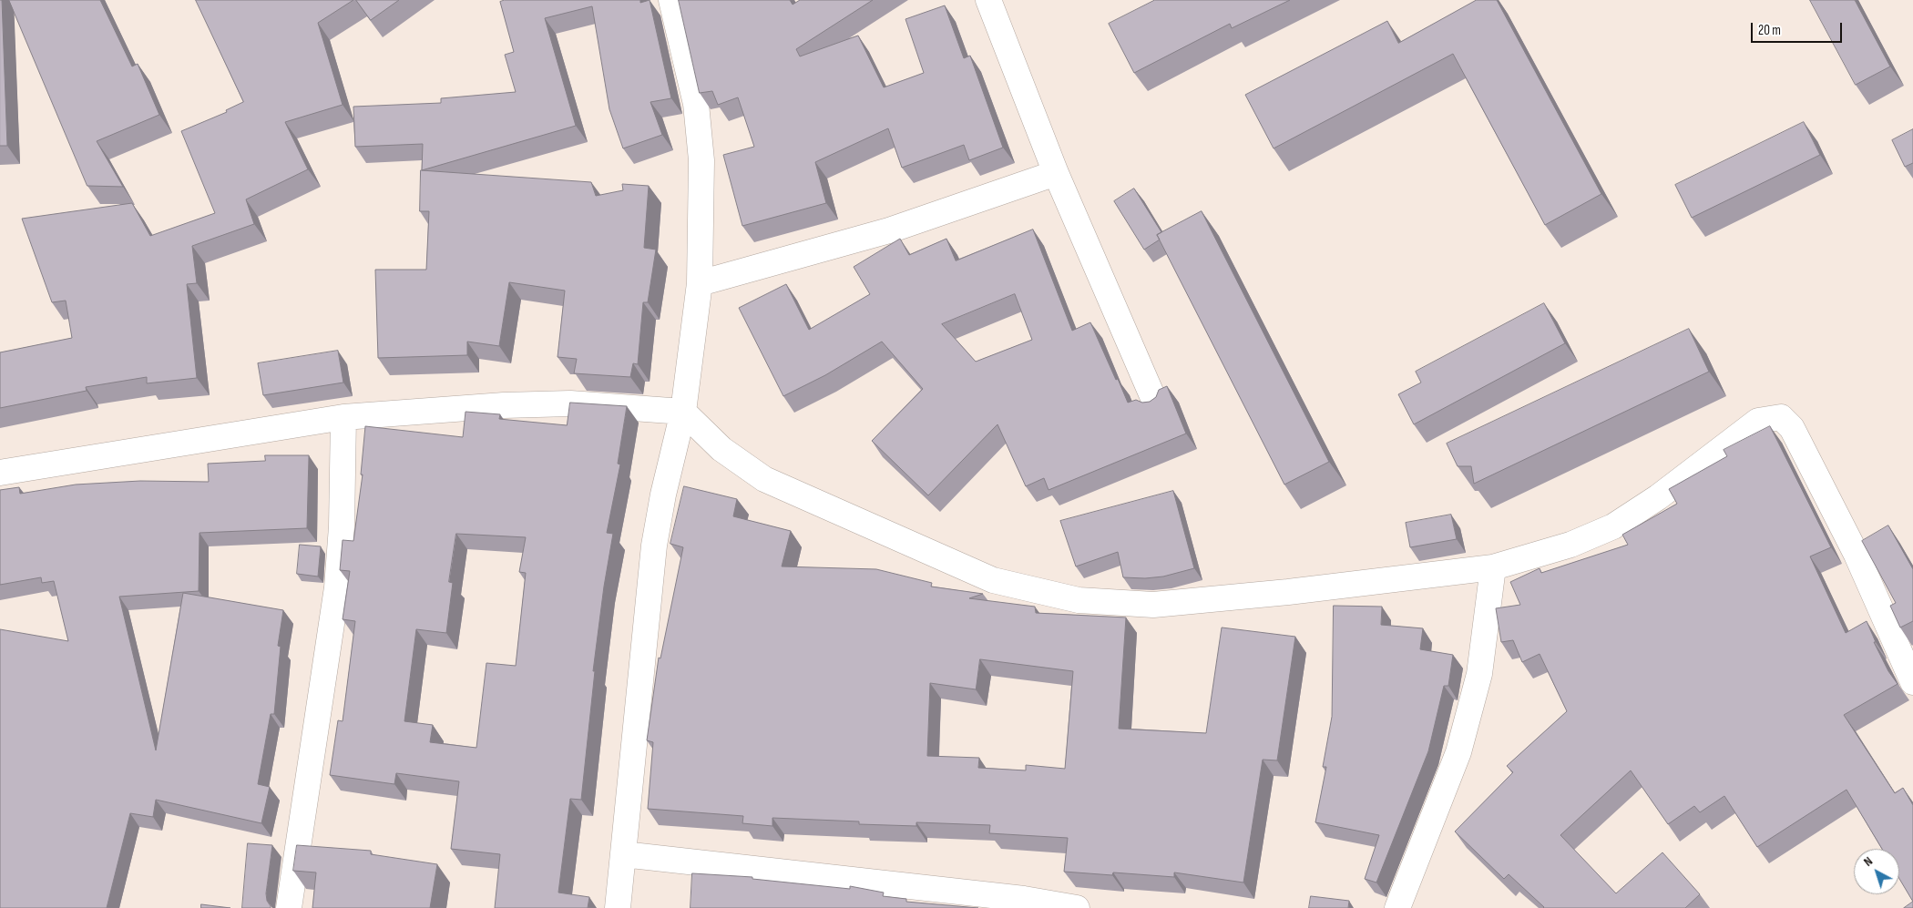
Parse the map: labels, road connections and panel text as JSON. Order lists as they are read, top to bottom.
{
  "scale_bar": "20 m",
  "north": "top left"
}
